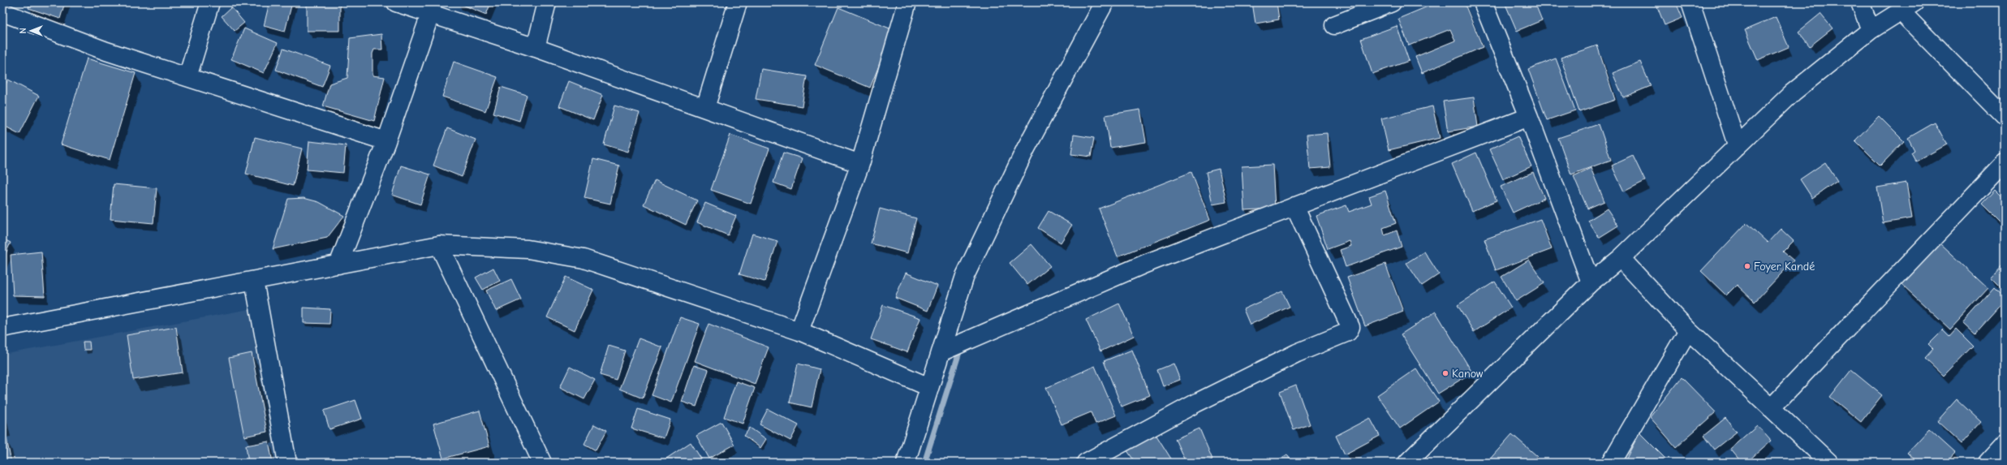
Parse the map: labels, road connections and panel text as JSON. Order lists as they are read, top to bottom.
{
  "places": ["Foyer Kandé", "Kanow"],
  "north": "left"
}
